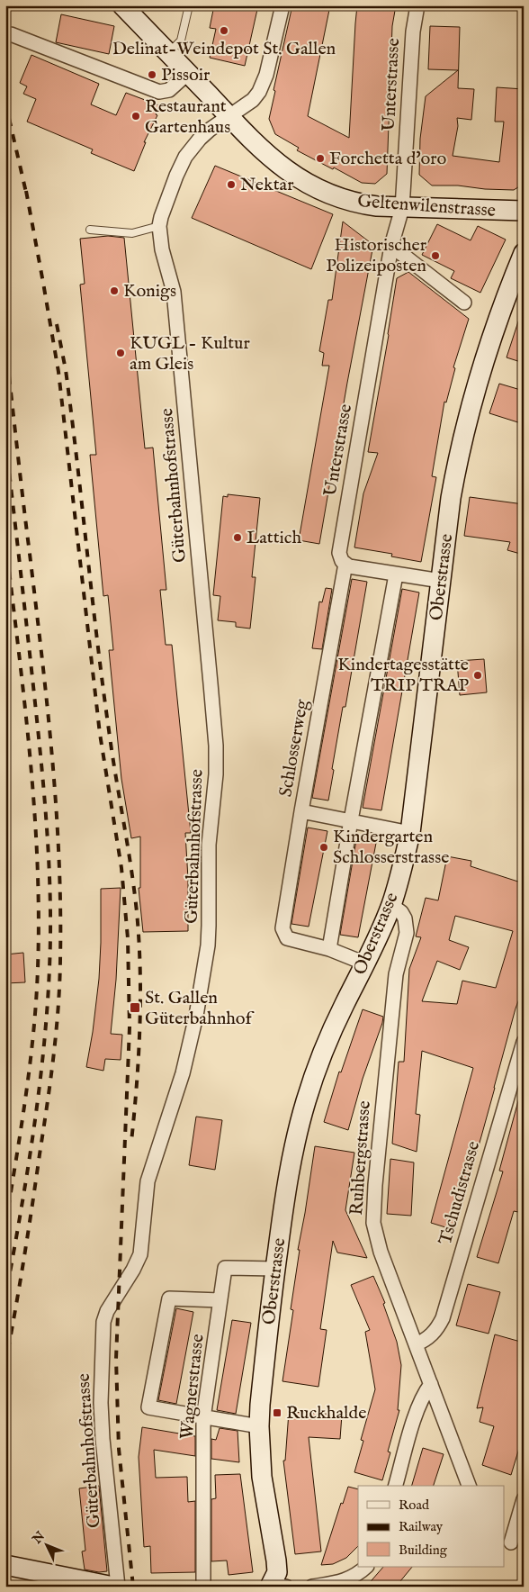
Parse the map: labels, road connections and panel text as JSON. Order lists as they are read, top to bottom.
{
  "streets": {
    "street": [
      "Unterstrasse",
      "Geltenwilenstrasse",
      "Güterbahnhofstrasse",
      "Oberstrasse",
      "Schlosserweg",
      "Ruhbergstrasse",
      "Tschudistrasse",
      "Wagnerstrasse"
    ]
  },
  "crossings": [
    ["Unterstrasse", "Geltenwilenstrasse"],
    ["Unterstrasse", "Schlosserweg"],
    ["Geltenwilenstrasse", "Güterbahnhofstrasse"],
    ["Oberstrasse", "Ruhbergstrasse"],
    ["Oberstrasse", "Wagnerstrasse"],
    ["Ruhbergstrasse", "Tschudistrasse"]
  ],
  "places": {
    "other": [
      "Delinat-Weindepot St. Gallen",
      "Pissoir",
      "Restaurant Gartenhaus",
      "Forchetta d'oro",
      "Nektar",
      "Historischer Polizeiposten",
      "Konigs",
      "KUGL - Kultur am Gleis",
      "Lattich",
      "Kindertagesstätte TRIP TRAP",
      "Kindergarten Schlosserstrasse"
    ],
    "transit": ["St. Gallen Güterbahnhof", "Ruckhalde"]
  },
  "legend": ["Road", "Railway", "Building"],
  "north": "top left"
}
